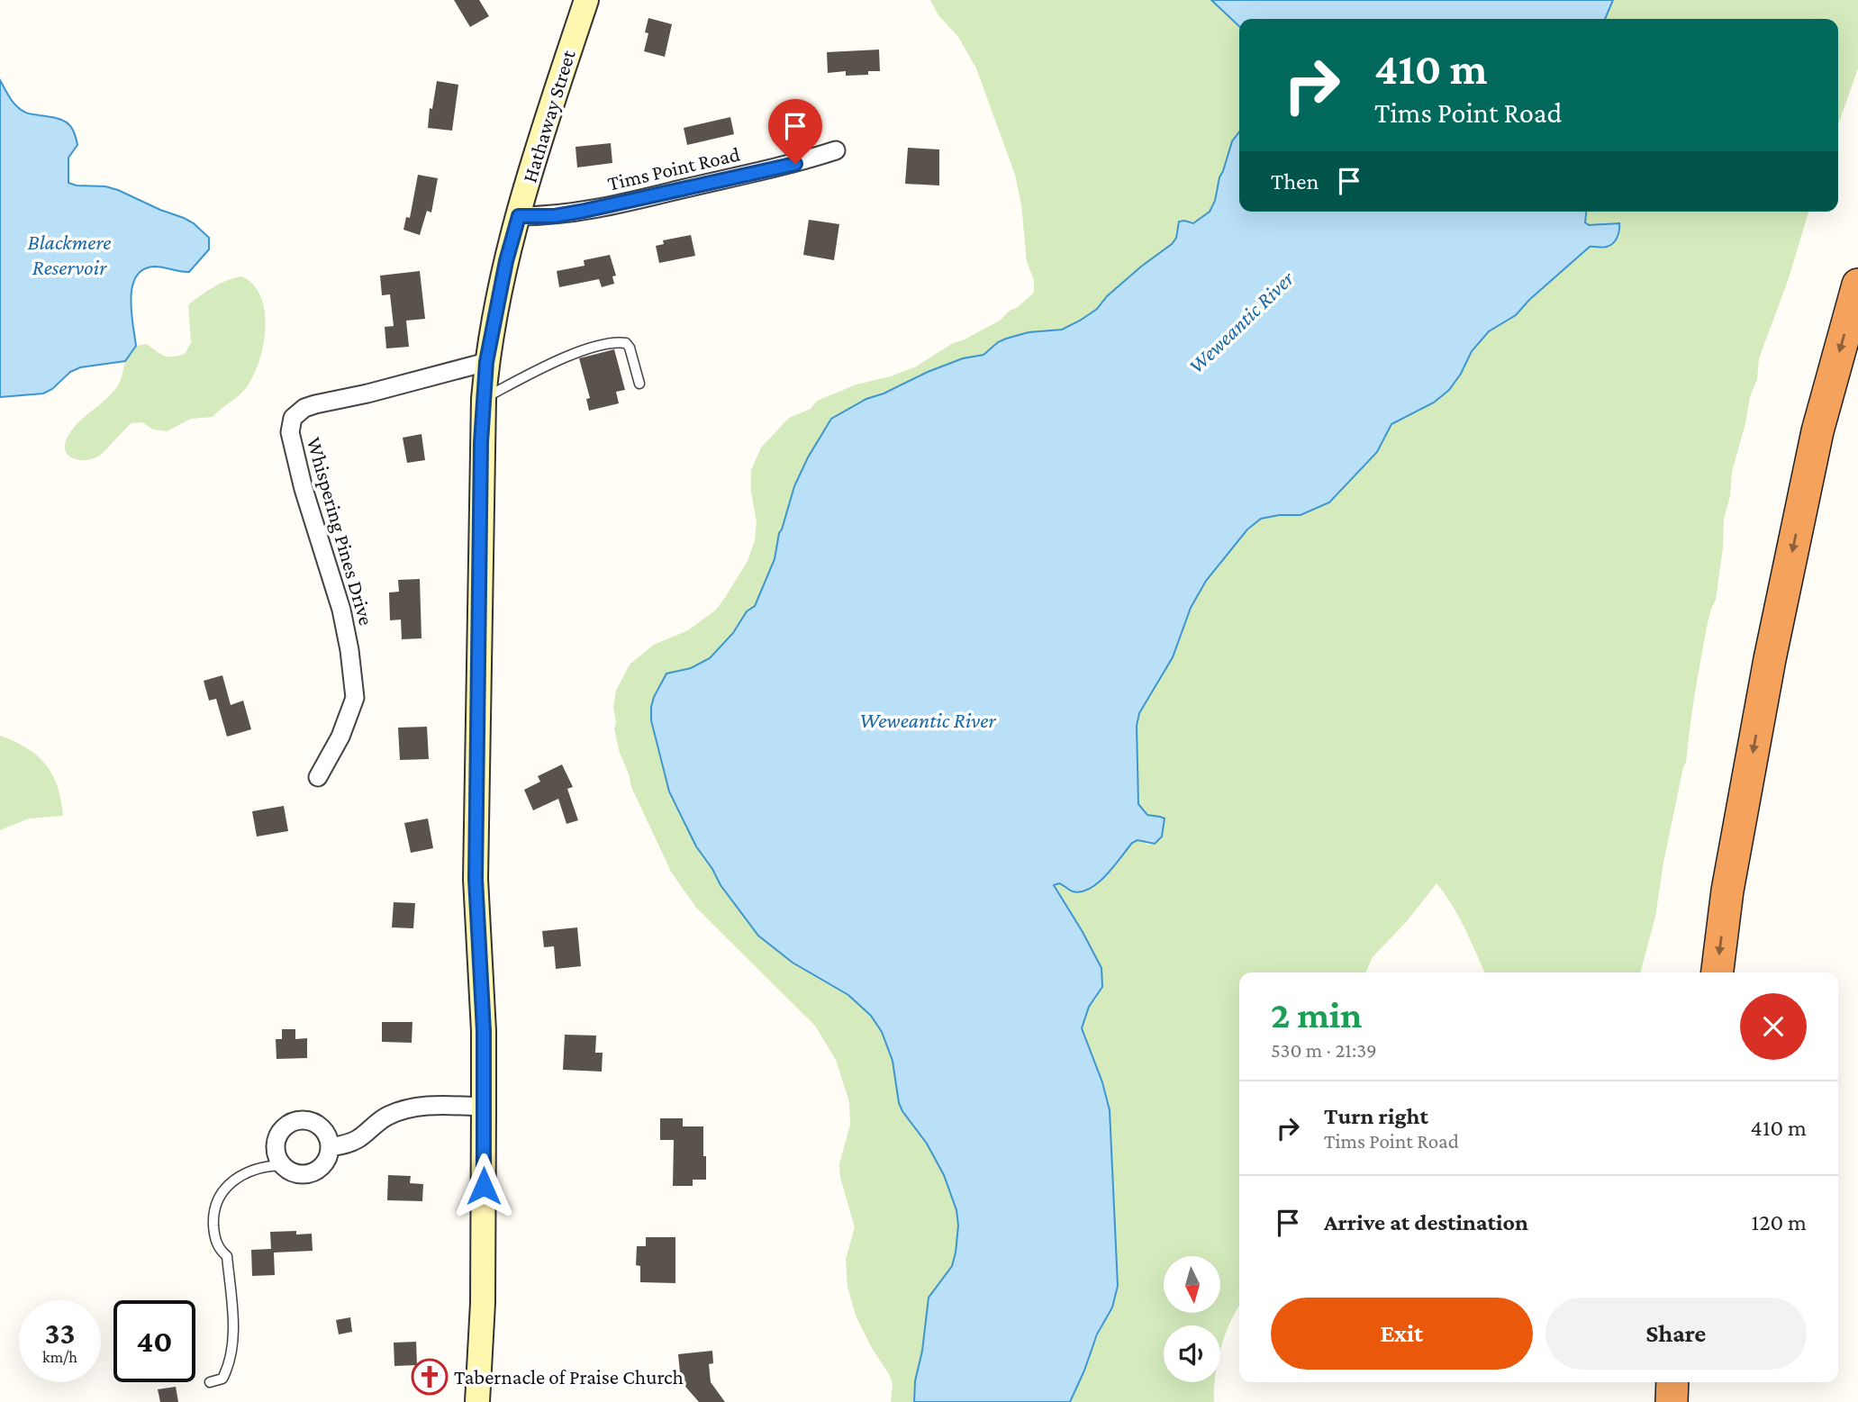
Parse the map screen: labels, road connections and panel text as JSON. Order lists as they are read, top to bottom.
{
  "streets": {
    "street": ["Hathaway Street", "Tims Point Road", "Whispering Pines Drive"]
  },
  "crossings": [
    ["Hathaway Street", "Tims Point Road"],
    ["Hathaway Street", "Whispering Pines Drive"]
  ],
  "water": ["Blackmere Reservoir", "Weweantic River"],
  "places": {
    "church": ["Tabernacle of Praise Church"]
  },
  "north": "bottom",
  "page": {
    "turn": ["410 m", "Tims Point Road"],
    "then": "Then",
    "heading": ["2 min", "530 m · 21:39"],
    "list": [
      {
        "name": "Turn right",
        "note": "Tims Point Road",
        "value": "410 m"
      },
      {
        "name": "Arrive at destination",
        "value": "120 m"
      }
    ],
    "buttons": ["Exit", "Share"],
    "speed": "33 km/h",
    "limit": "40"
  }
}
